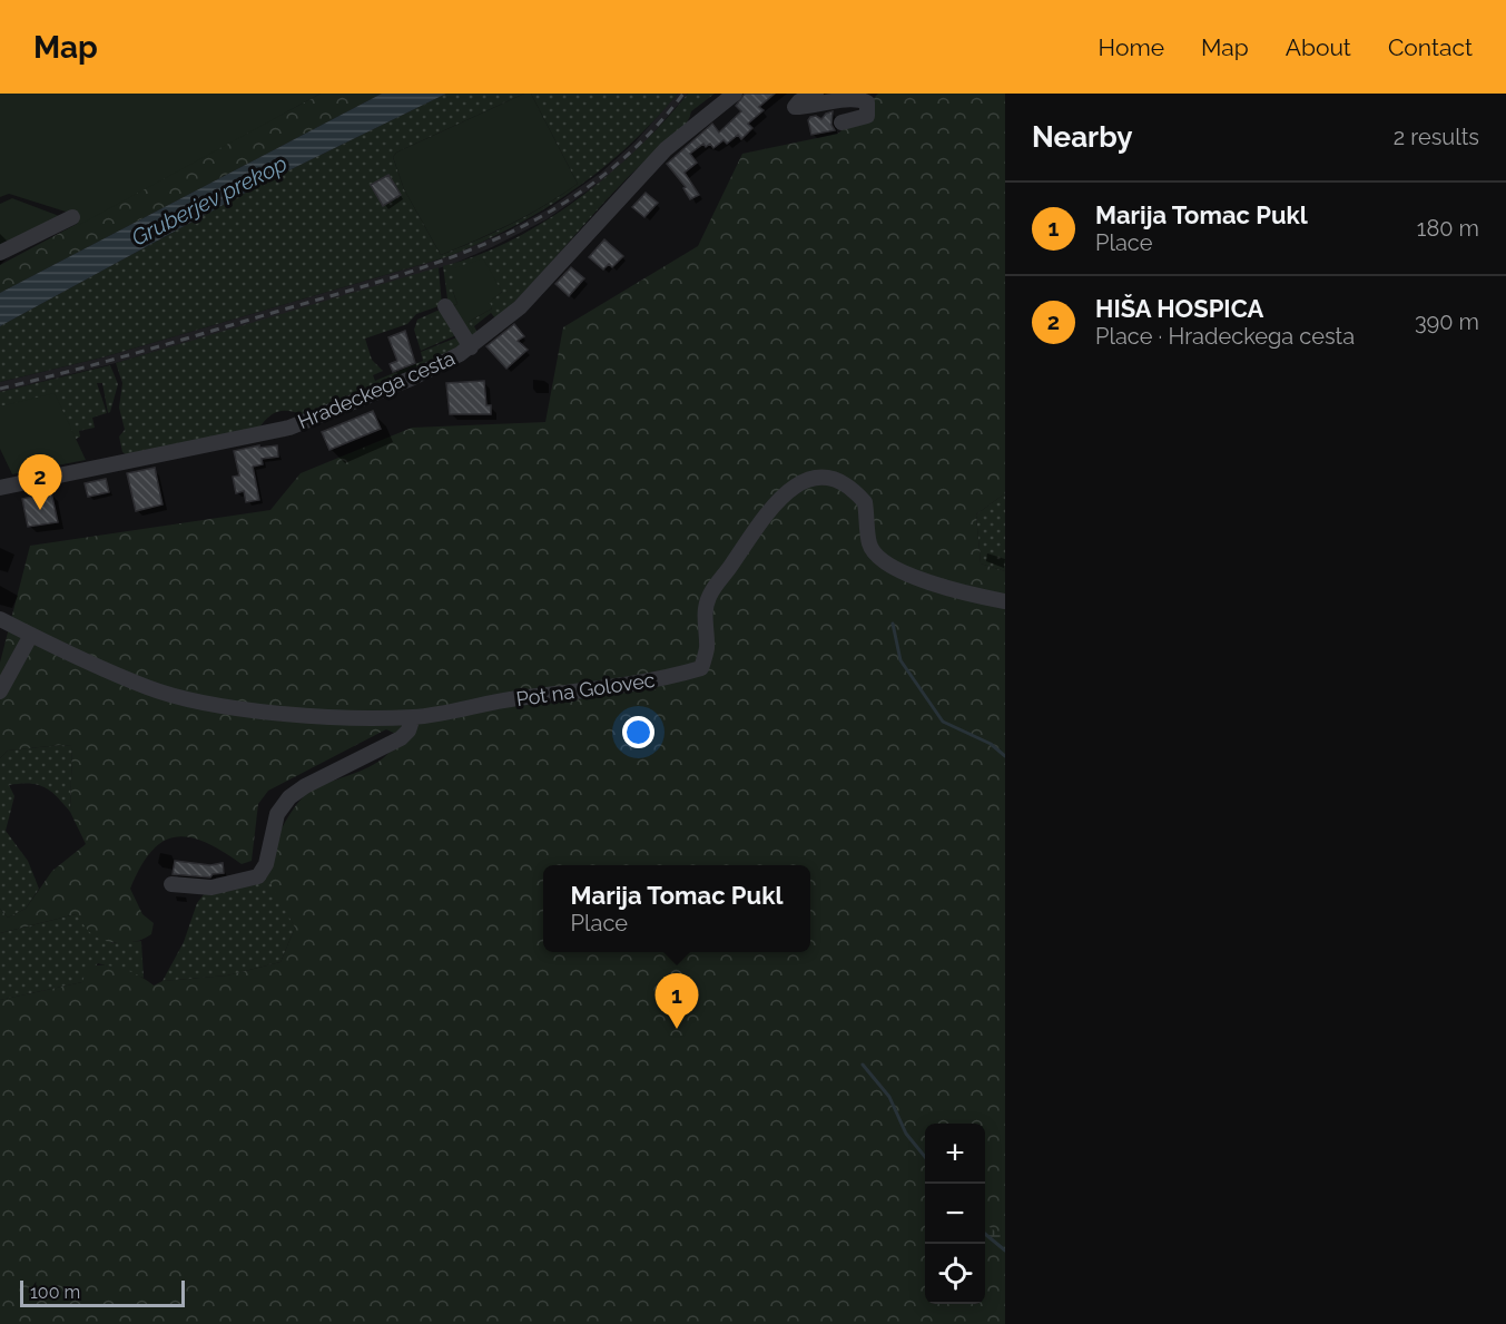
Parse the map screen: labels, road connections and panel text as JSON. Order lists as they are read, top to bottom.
{
  "streets": {
    "street": ["Hradeckega cesta", "Pot na Golovec"]
  },
  "water": ["Gruberjev prekop"],
  "scale_bar": "100 m",
  "page": {
    "header": "Map",
    "nav": [
      "Home",
      "Map",
      "About",
      "Contact"
    ],
    "heading": ["Nearby", "2 results"],
    "list": [
      {
        "mark": "1",
        "name": "Marija Tomac Pukl",
        "note": "Place",
        "value": "180 m"
      },
      {
        "mark": "2",
        "name": "HIŠA HOSPICA",
        "note": "Place · Hradeckega cesta",
        "value": "390 m"
      }
    ],
    "pins": ["2", "1"],
    "popup": ["Marija Tomac Pukl", "Place"],
    "map_buttons": ["+", "−"],
    "scale": "100 m"
  }
}
